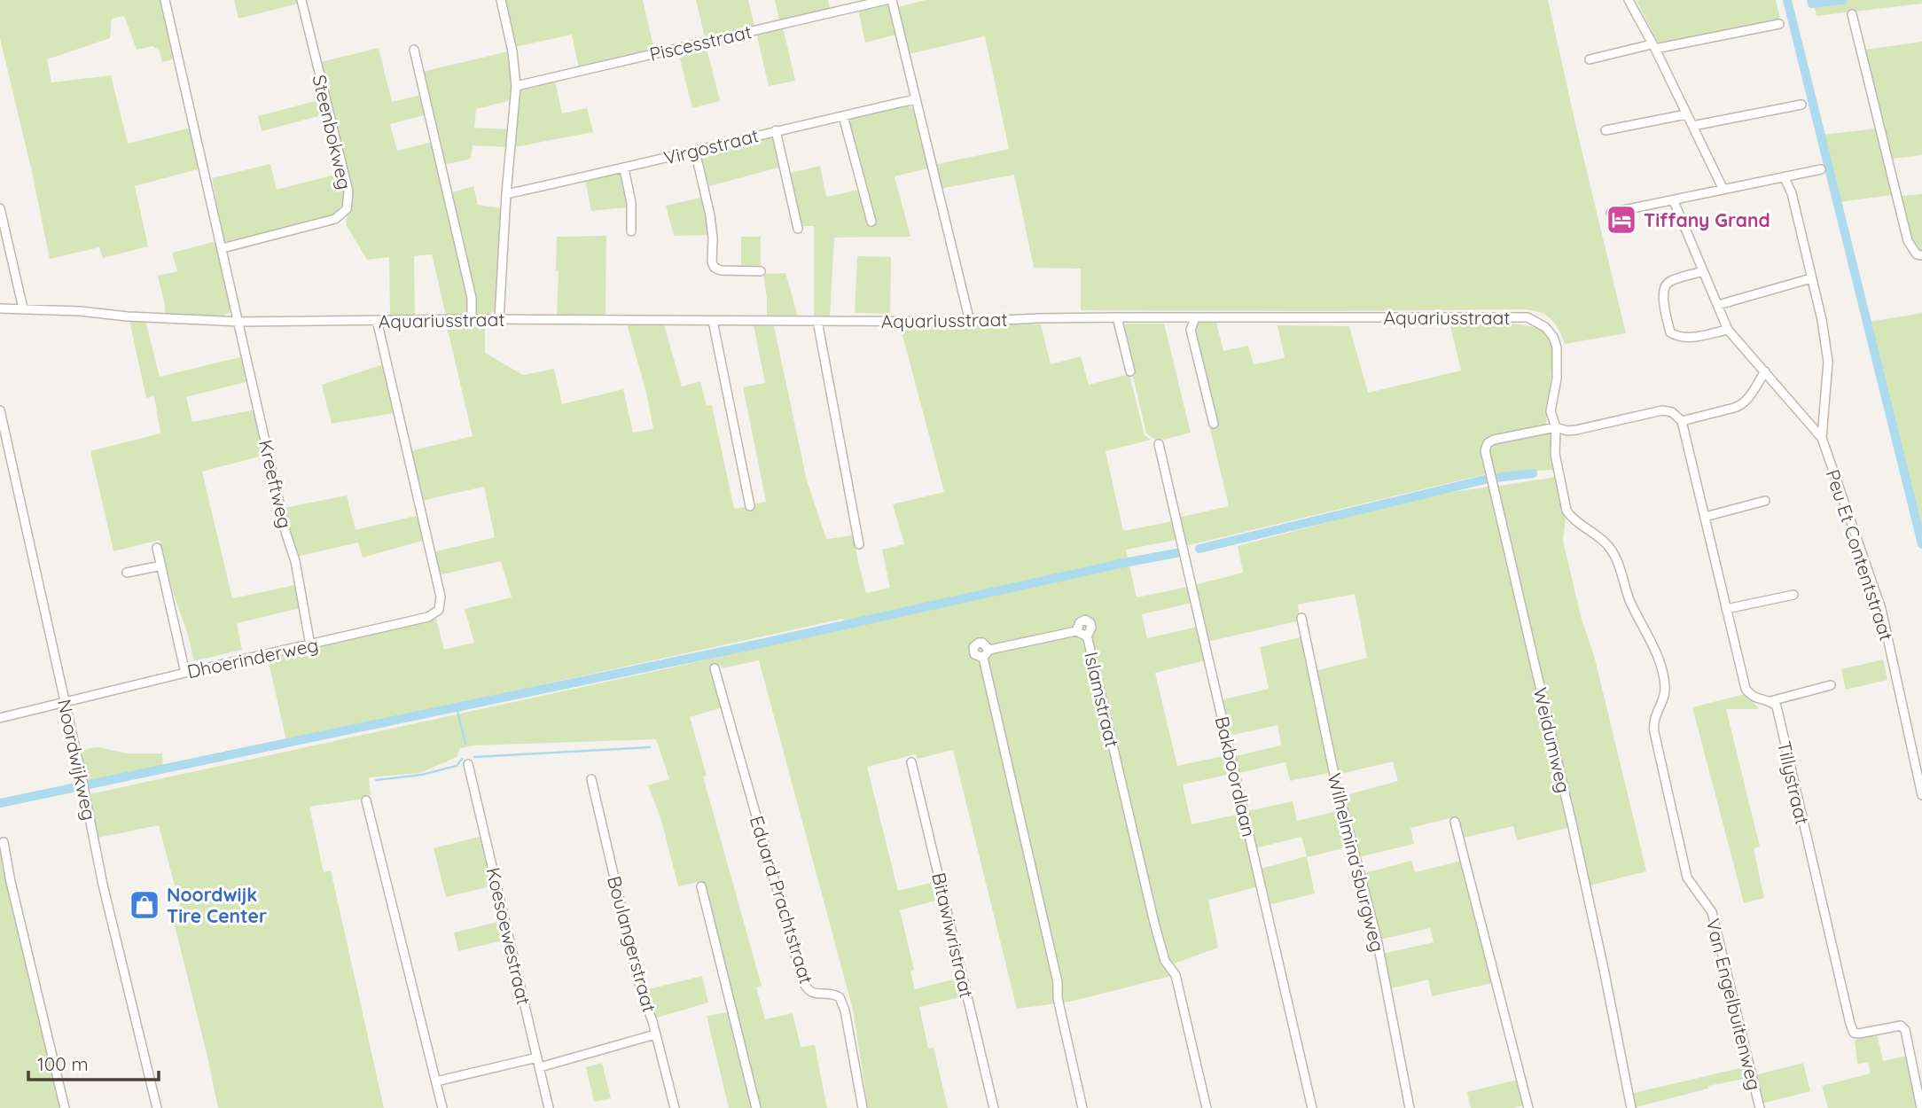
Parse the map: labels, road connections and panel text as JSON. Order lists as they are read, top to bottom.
{
  "streets": {
    "street": [
      "Piscesstraat",
      "Steenbokweg",
      "Virgostraat",
      "Aquariusstraat",
      "Kreeftweg",
      "Peu Et Contentstraat",
      "Dhoerinderweg",
      "Islamstraat",
      "Weidumweg",
      "Noordwijkweg",
      "Bakboordlaan",
      "Tillystraat",
      "Wilhelmina'sburgweg",
      "Eduard Prachtstraat",
      "Bitawiwristraat",
      "Koesoewestraat",
      "Boulangerstraat",
      "Van Engelbuitenweg"
    ]
  },
  "crossings": [
    ["Steenbokweg", "Kreeftweg"],
    ["Aquariusstraat", "Kreeftweg"],
    ["Aquariusstraat", "Dhoerinderweg"],
    ["Aquariusstraat", "Weidumweg"],
    ["Aquariusstraat", "Van Engelbuitenweg"],
    ["Kreeftweg", "Dhoerinderweg"],
    ["Dhoerinderweg", "Noordwijkweg"],
    ["Weidumweg", "Van Engelbuitenweg"]
  ],
  "places": {
    "hotel": ["Tiffany Grand"],
    "shop": ["Noordwijk Tire Center"]
  },
  "scale_bar": "100 m"
}
